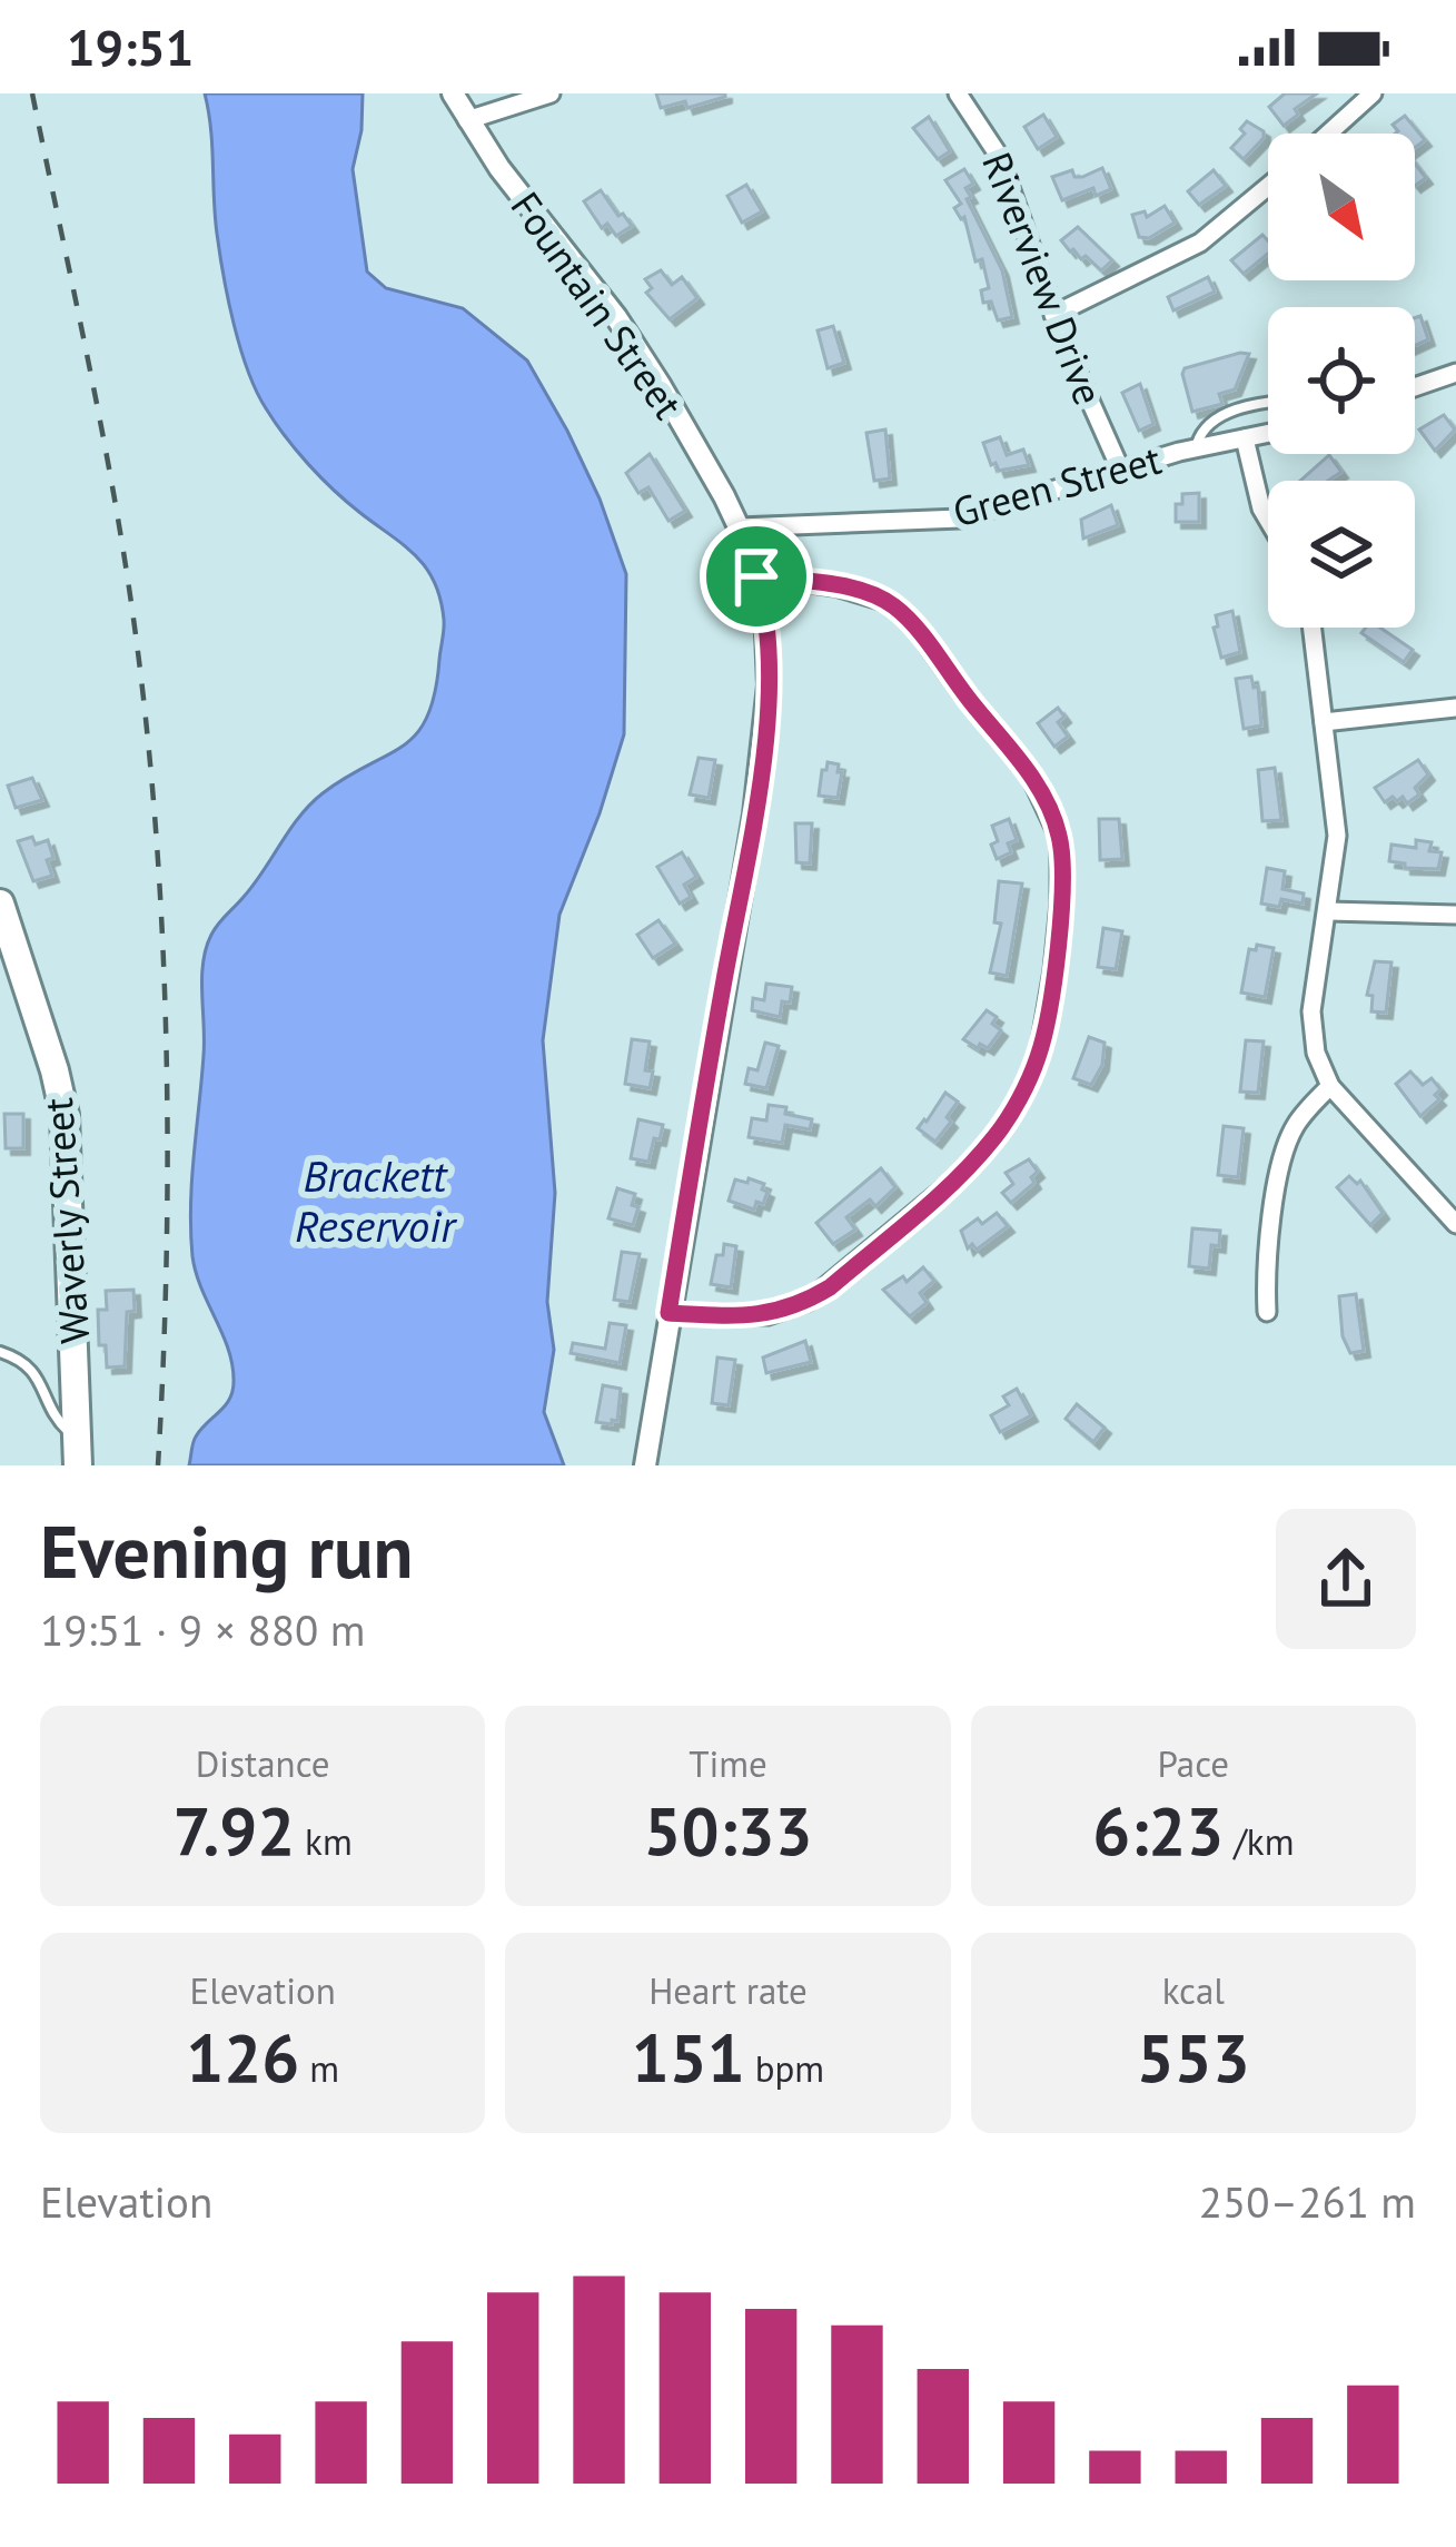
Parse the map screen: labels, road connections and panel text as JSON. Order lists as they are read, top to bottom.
{
  "streets": {
    "main road": ["Waverly Street"],
    "street": ["Riverview Drive", "Fountain Street", "Green Street"]
  },
  "crossings": [
    ["Riverview Drive", "Green Street"],
    ["Fountain Street", "Green Street"]
  ],
  "water": ["Brackett Reservoir"],
  "north": "bottom right",
  "page": {
    "status": "19:51",
    "heading": ["Evening run", "19:51 · 9 × 880 m"],
    "stats": [
      ["Distance", "7.92 km"],
      ["Time", "50:33"],
      ["Pace", "6:23 /km"],
      ["Elevation", "126 m"],
      ["Heart rate", "151 bpm"],
      ["kcal", "553"]
    ],
    "chart": ["Elevation", "250–261 m"]
  }
}
